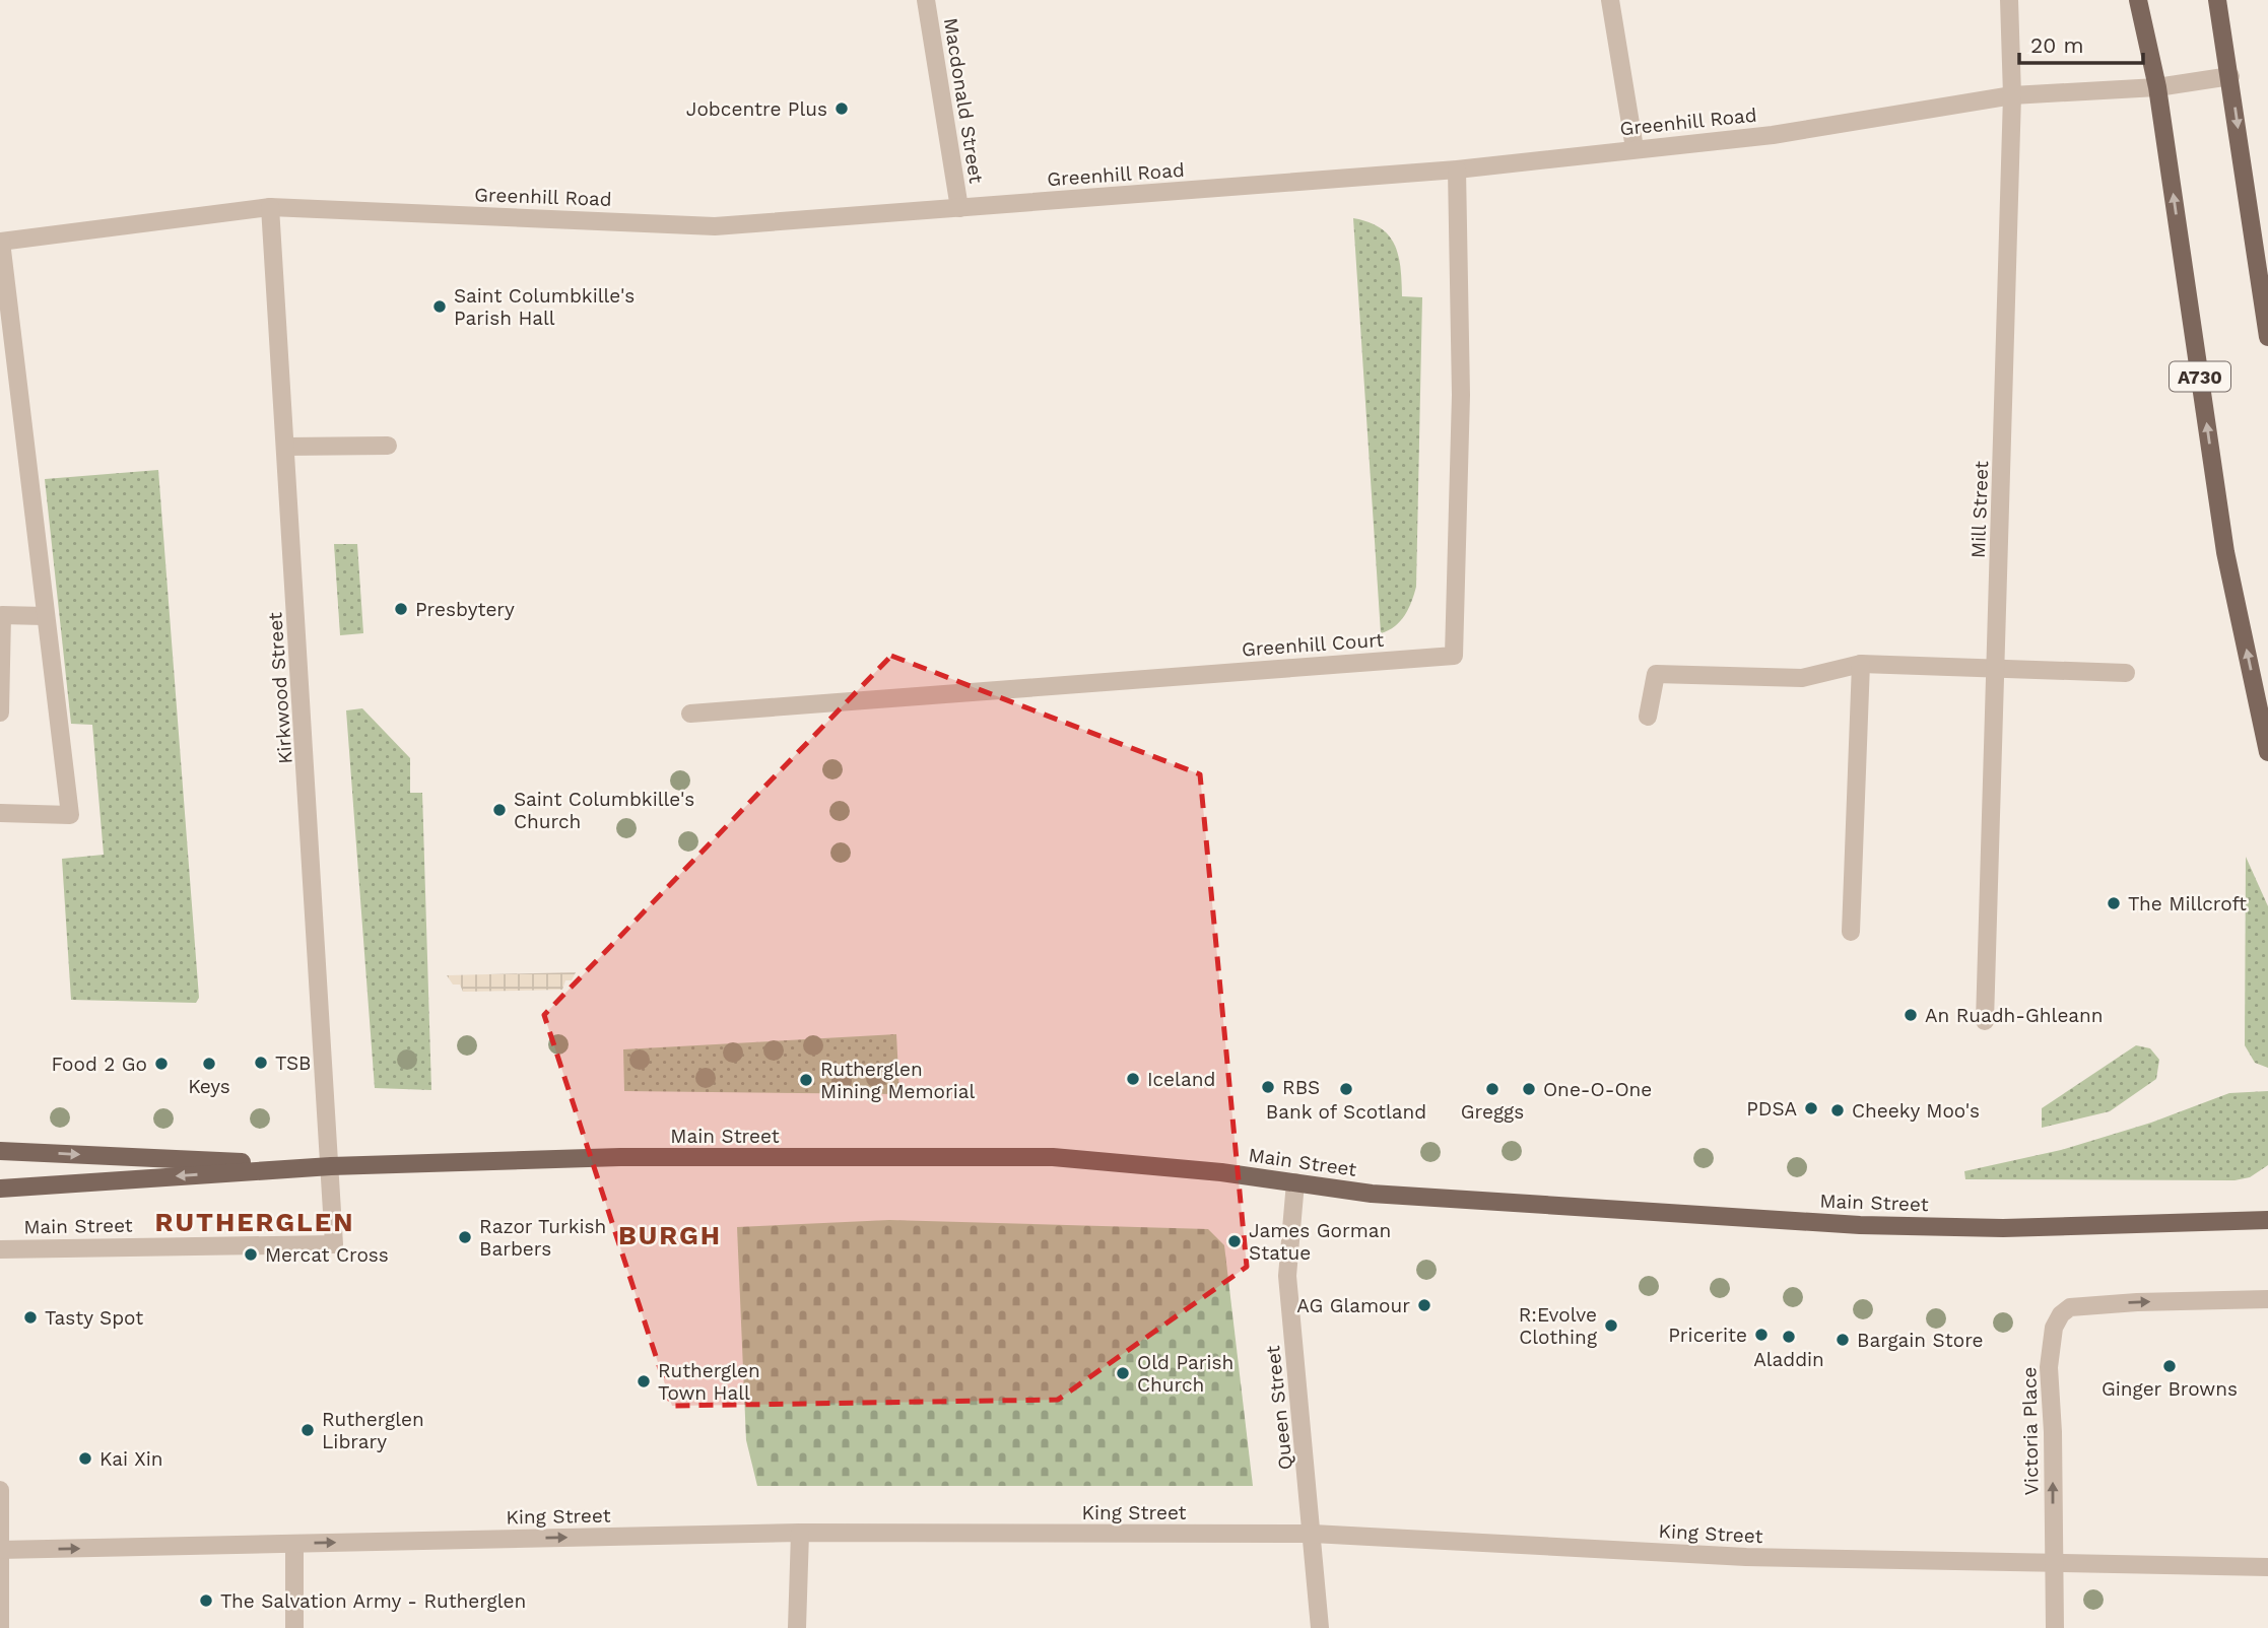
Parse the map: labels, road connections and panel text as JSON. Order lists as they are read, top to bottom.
{
  "streets": {
    "main road": ["A730", "Main Street"],
    "street": [
      "Macdonald Street",
      "Greenhill Road",
      "Mill Street",
      "Greenhill Court",
      "Kirkwood Street",
      "Queen Street",
      "Victoria Place",
      "King Street"
    ]
  },
  "crossings": [
    ["Macdonald Street", "Greenhill Road"],
    ["Greenhill Road", "A730"],
    ["Greenhill Road", "Mill Street"],
    ["Greenhill Road", "Greenhill Court"],
    ["Greenhill Road", "Kirkwood Street"],
    ["Kirkwood Street", "Main Street"],
    ["Main Street", "Queen Street"],
    ["Queen Street", "King Street"],
    ["Victoria Place", "King Street"]
  ],
  "one_way": ["King Street"],
  "districts": ["RUTHERGLEN", "BURGH"],
  "places": [
    "Jobcentre Plus",
    "Saint Columbkille's Parish Hall",
    "Presbytery",
    "Saint Columbkille's Church",
    "The Millcroft",
    "An Ruadh-Ghleann",
    "TSB",
    "Food 2 Go",
    "Keys",
    "Iceland",
    "Rutherglen Mining Memorial",
    "RBS",
    "Bank of Scotland",
    "Greggs",
    "One-O-One",
    "PDSA",
    "Cheeky Moo's",
    "Razor Turkish Barbers",
    "James Gorman Statue",
    "Mercat Cross",
    "AG Glamour",
    "Tasty Spot",
    "R:Evolve Clothing",
    "Pricerite",
    "Aladdin",
    "Bargain Store",
    "Ginger Browns",
    "Old Parish Church",
    "Rutherglen Town Hall",
    "Rutherglen Library",
    "Kai Xin",
    "The Salvation Army - Rutherglen"
  ],
  "scale_bar": "20 m"
}
